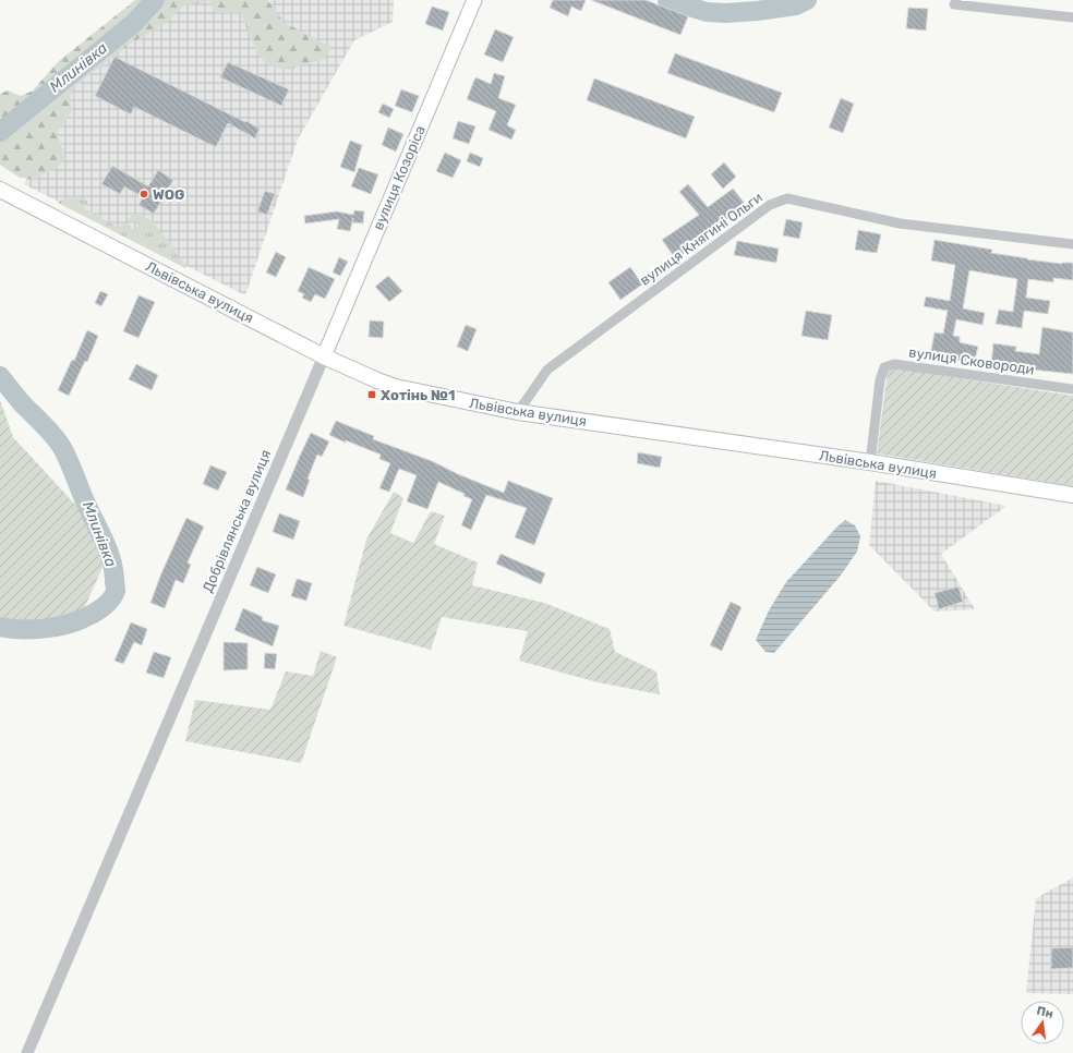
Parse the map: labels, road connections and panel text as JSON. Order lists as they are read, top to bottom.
{
  "streets": {
    "main road": ["вулиця Козоріса", "Львівська вулиця"],
    "street": ["вулиця Княгині Ольги", "вулиця Сковороди", "Добрівлянська вулиця"]
  },
  "crossings": [
    ["вулиця Козоріса", "Львівська вулиця"],
    ["вулиця Козоріса", "Добрівлянська вулиця"],
    ["вулиця Княгині Ольги", "Львівська вулиця"],
    ["Львівська вулиця", "вулиця Сковороди"],
    ["Львівська вулиця", "Добрівлянська вулиця"]
  ],
  "water": ["Млинівка"],
  "places": {
    "other": ["WOG"],
    "transit": ["Хотінь №1"]
  },
  "north": "top"
}
